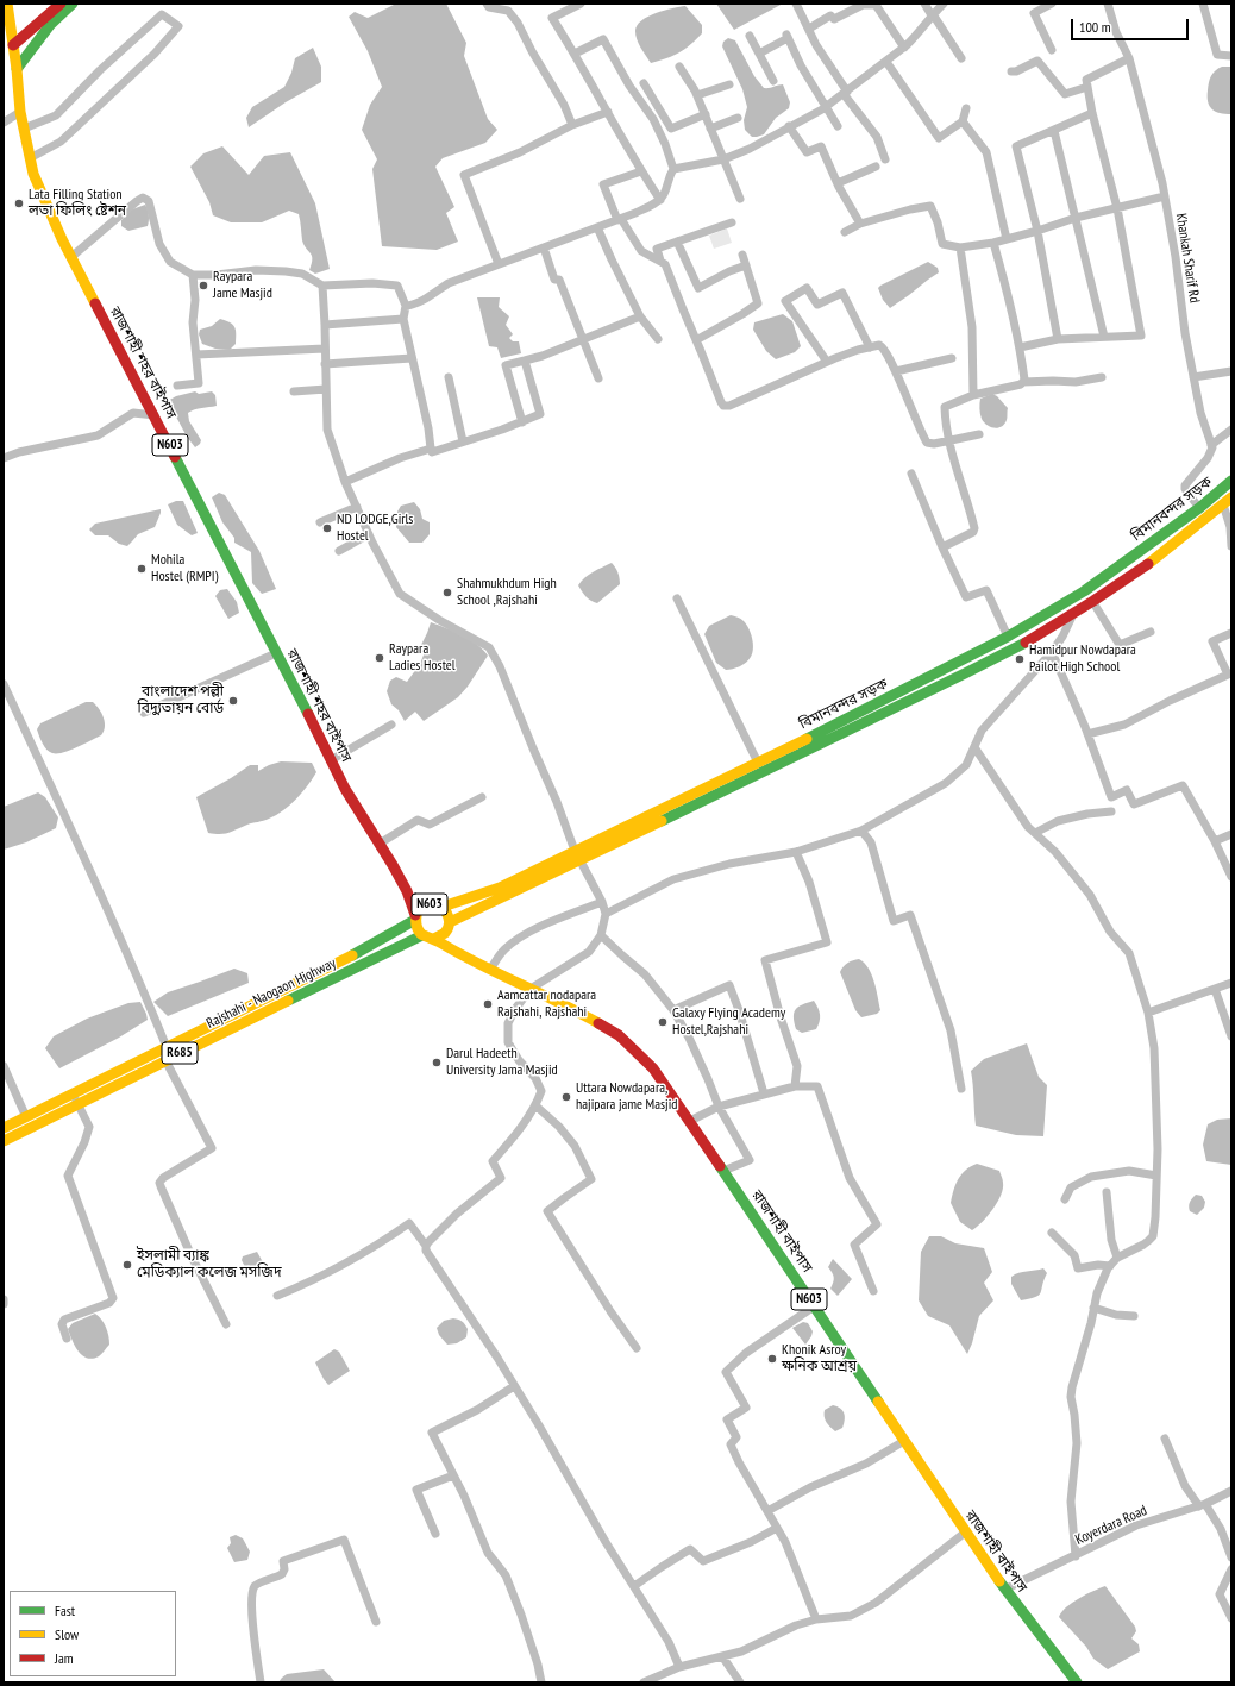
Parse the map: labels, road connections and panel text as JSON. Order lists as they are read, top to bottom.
{
  "streets": {
    "main road": [
      "রাজশাহী শহর বাইপাস",
      "N603",
      "বিমানবন্দর সড়ক",
      "Rajshahi - Naogaon Highway",
      "R685",
      "রাজশাহী বাইপাস"
    ],
    "street": ["Khankah Sharif Rd", "Koyerdara Road"]
  },
  "crossings": [
    ["রাজশাহী শহর বাইপাস", "N603"],
    ["N603", "বিমানবন্দর সড়ক"],
    ["N603", "Rajshahi - Naogaon Highway"],
    ["N603", "রাজশাহী বাইপাস"],
    ["বিমানবন্দর সড়ক", "Rajshahi - Naogaon Highway"],
    ["রাজশাহী বাইপাস", "Koyerdara Road"]
  ],
  "places": [
    "Lata Filling Station লতা ফিলিং ষ্টেশন",
    "Raypara Jame Masjid",
    "ND LODGE,Girls Hostel",
    "Mohila Hostel (RMPI)",
    "Shahmukhdum High School ,Rajshahi",
    "Raypara Ladies Hostel",
    "Hamidpur Nowdapara Pailot High School",
    "বাংলাদেশ পল্লী বিদ্যুতায়ন বোর্ড",
    "Aamcattar nodapara Rajshahi, Rajshahi",
    "Galaxy Flying Academy Hostel,Rajshahi",
    "Darul Hadeeth University Jama Masjid",
    "Uttara Nowdapara, hajipara jame Masjid",
    "ইসলামী ব্যাঙ্ক মেডিক্যাল কলেজ মসজিদ",
    "Khonik Asroy ক্ষনিক আশ্রয়"
  ],
  "legend": ["Fast", "Slow", "Jam"],
  "scale_bar": "100 m"
}
